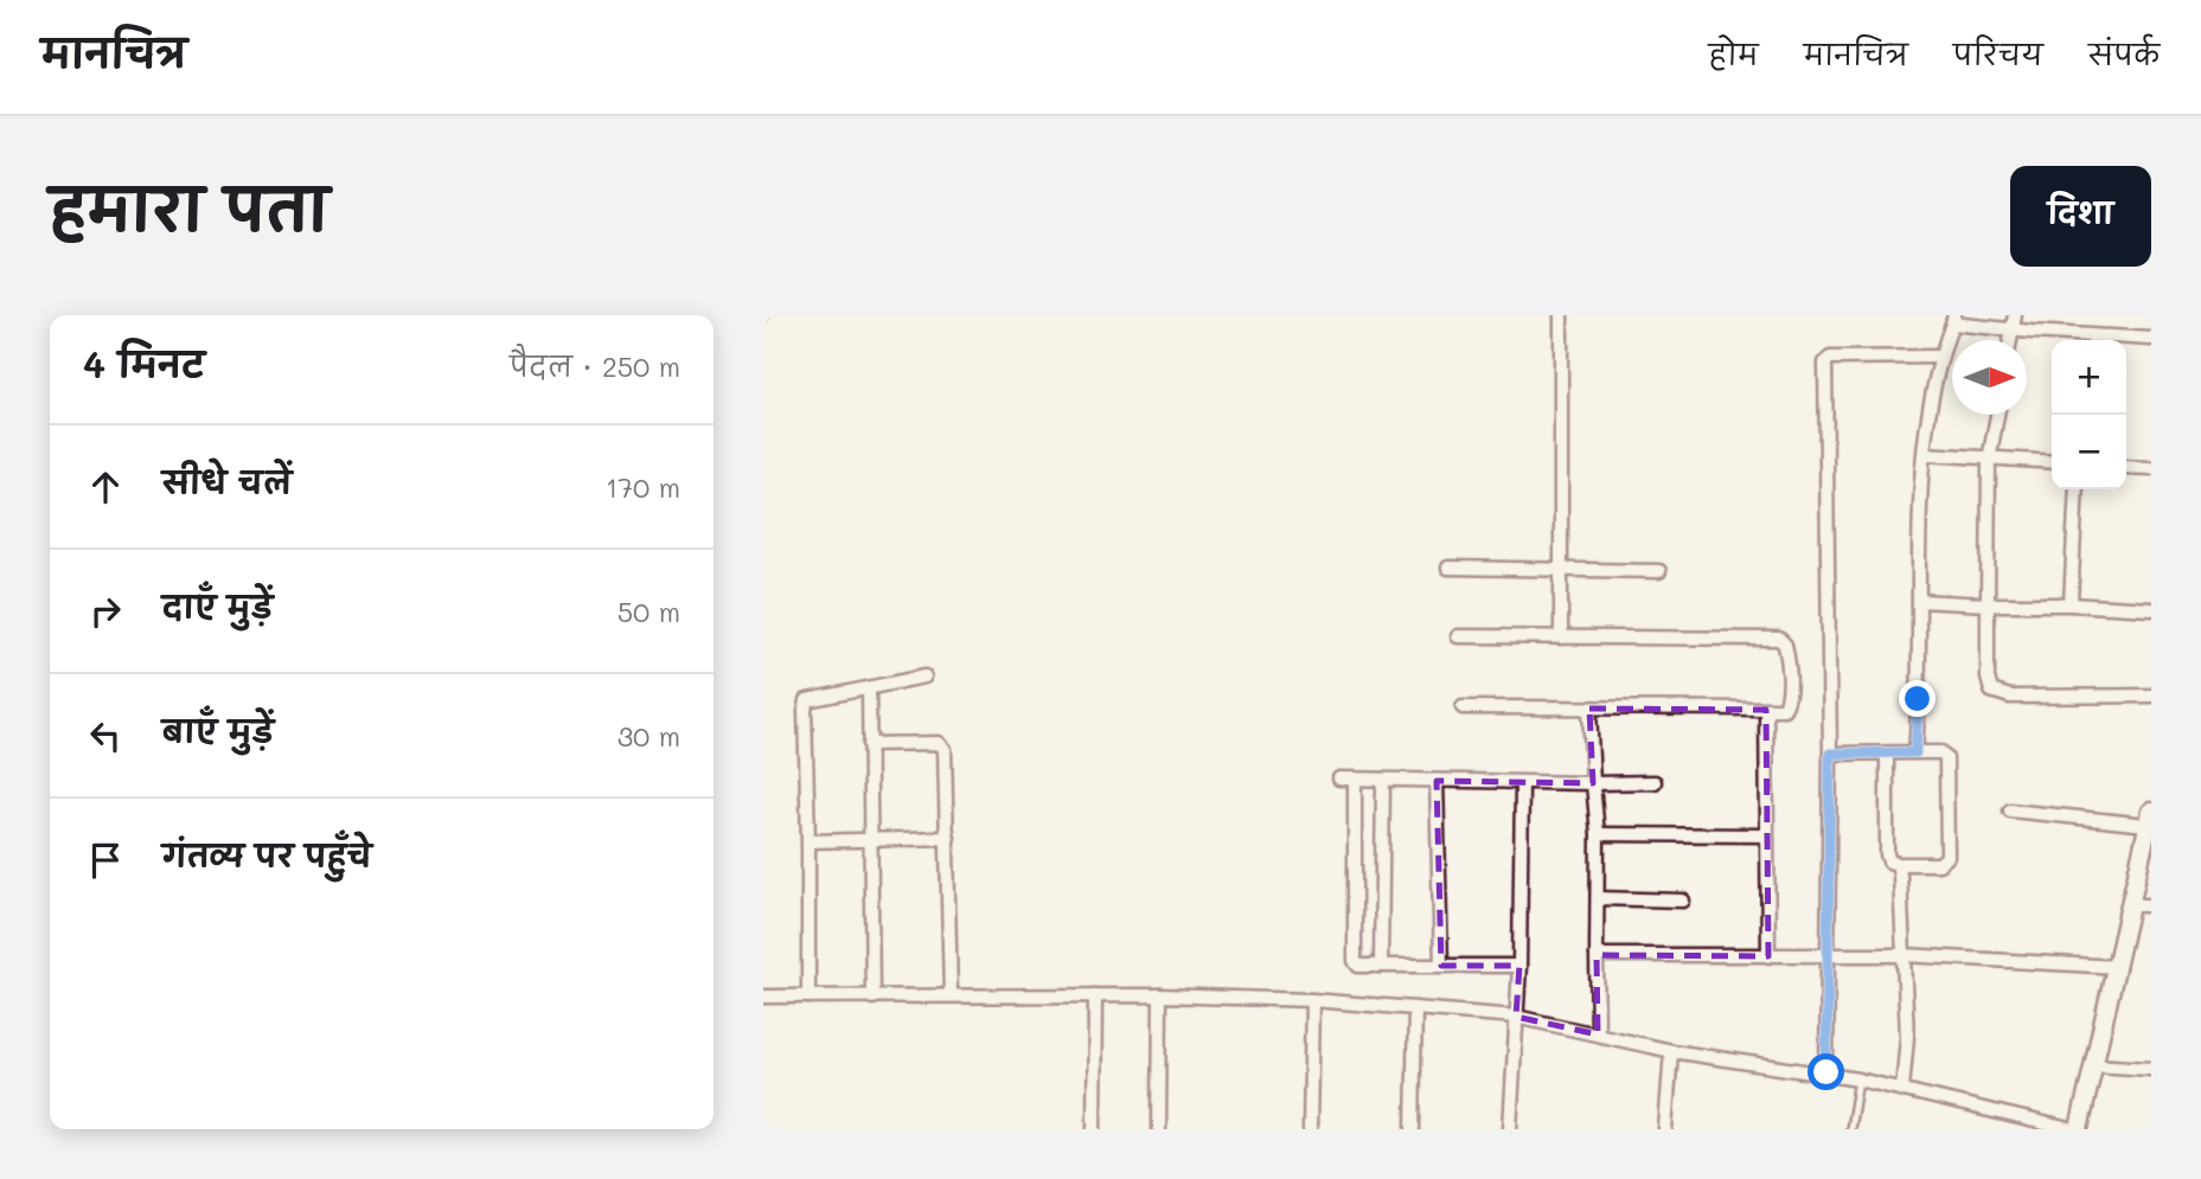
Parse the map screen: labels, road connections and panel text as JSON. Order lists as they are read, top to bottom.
{
  "north": "right",
  "page": {
    "header": "मानचित्र",
    "nav": [
      "होम",
      "मानचित्र",
      "परिचय",
      "संपर्क"
    ],
    "title": "हमारा पता",
    "buttons": "दिशा",
    "heading": ["4 मिनट", "पैदल · 250 m"],
    "map_buttons": ["+", "−"],
    "list": [
      ["सीधे चलें", "170 m"],
      ["दाएँ मुड़ें", "50 m"],
      ["बाएँ मुड़ें", "30 m"],
      "गंतव्य पर पहुँचे"
    ]
  }
}
